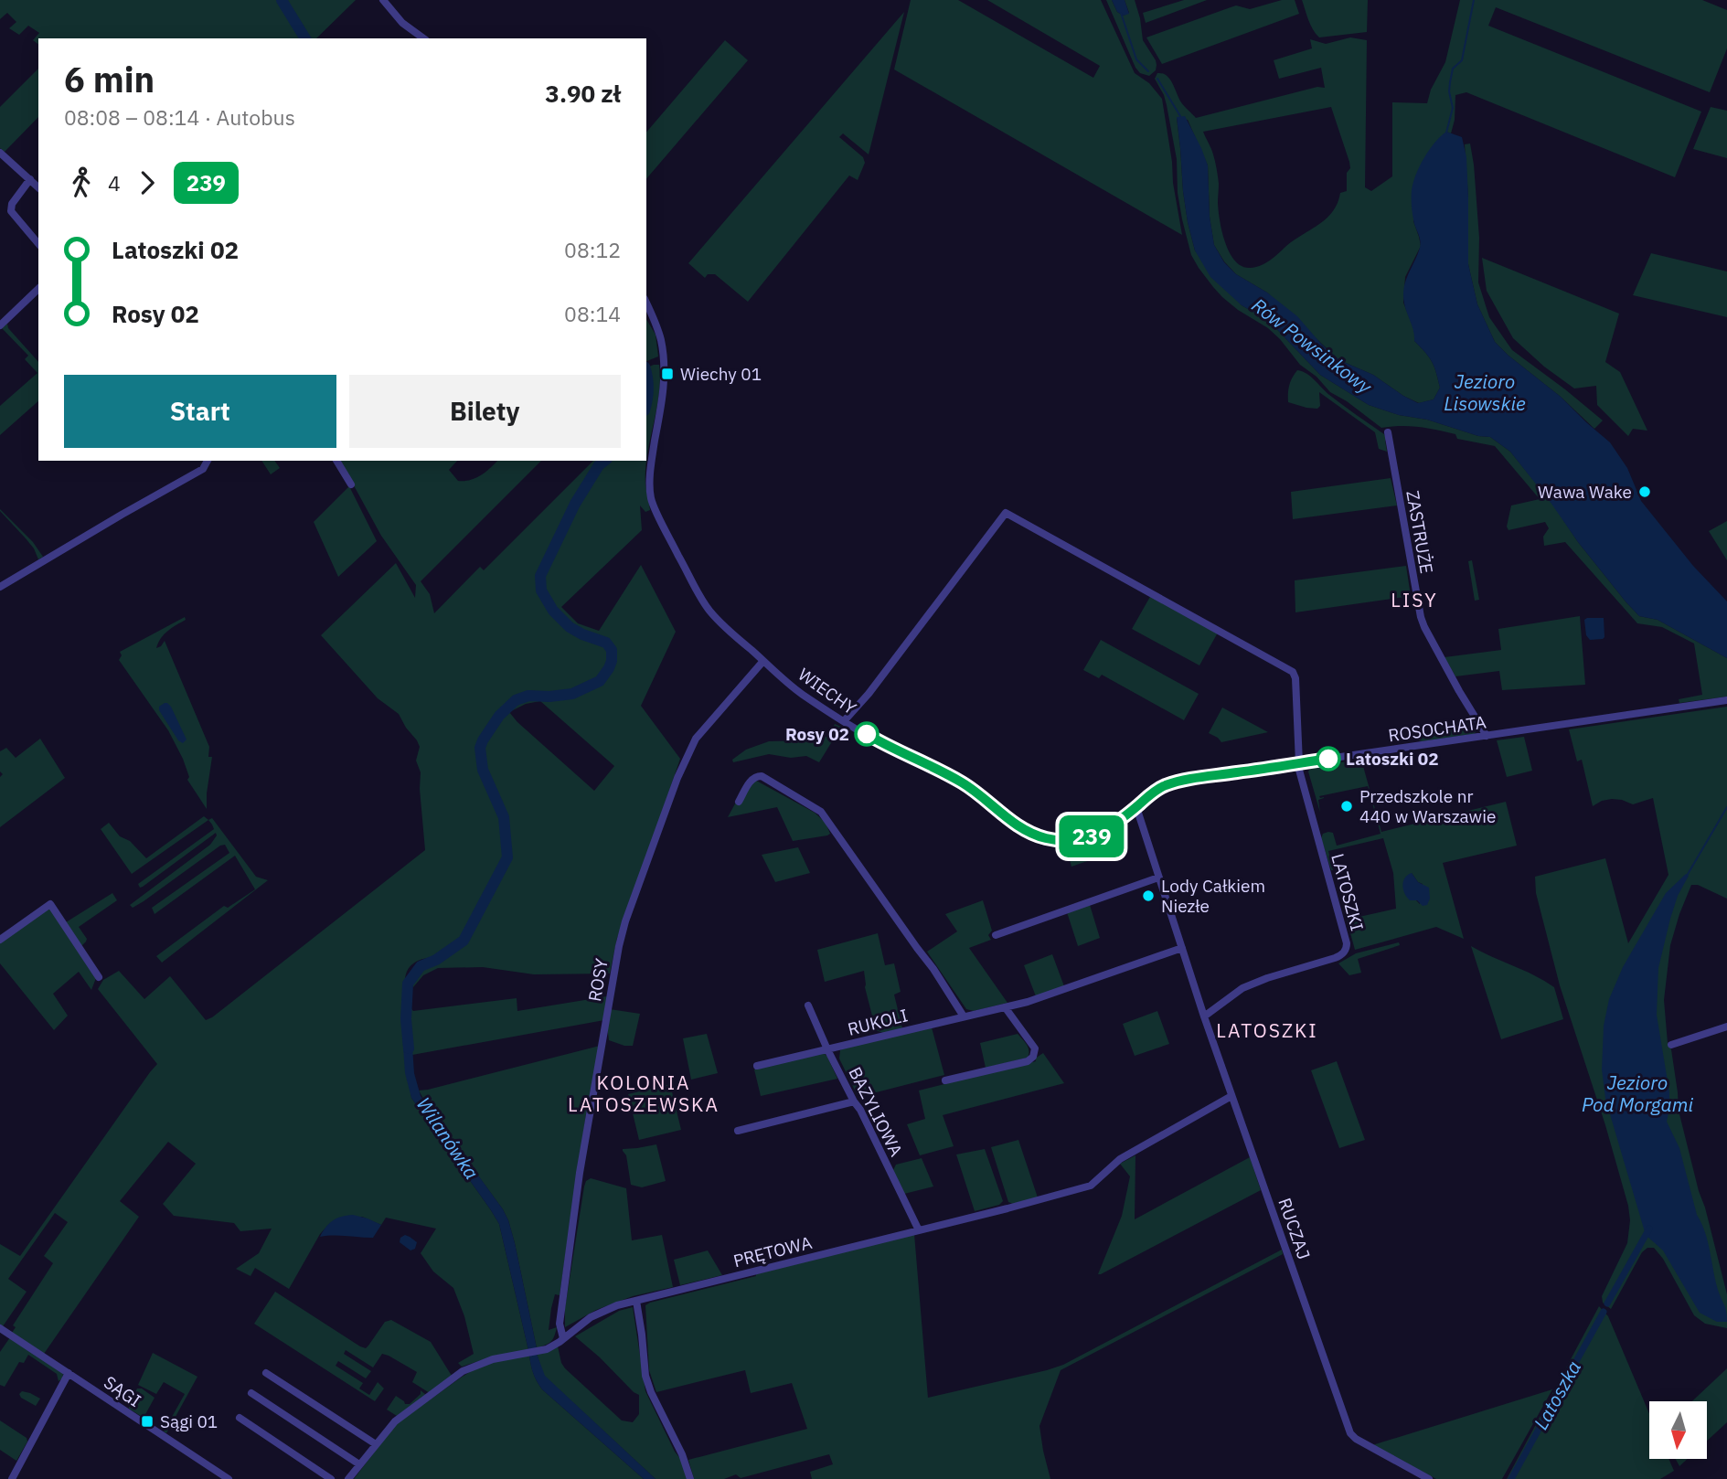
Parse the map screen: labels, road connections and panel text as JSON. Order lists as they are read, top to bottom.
{
  "streets": {
    "street": [
      "ZASTRUŻE",
      "WIECHY",
      "ROSOCHATA",
      "LATOSZKI",
      "ROSY",
      "RUKOLI",
      "BAZYLIOWA",
      "RUCZAJ",
      "PRĘTOWA",
      "SĄGI"
    ]
  },
  "crossings": [
    ["ZASTRUŻE", "ROSOCHATA"],
    ["WIECHY", "ROSOCHATA"],
    ["WIECHY", "ROSY"],
    ["WIECHY", "RUCZAJ"],
    ["ROSOCHATA", "LATOSZKI"],
    ["LATOSZKI", "RUCZAJ"],
    ["ROSY", "PRĘTOWA"],
    ["RUKOLI", "BAZYLIOWA"],
    ["BAZYLIOWA", "PRĘTOWA"],
    ["RUCZAJ", "PRĘTOWA"]
  ],
  "districts": ["LISY", "LATOSZKI", "KOLONIA LATOSZEWSKA"],
  "water": [
    "Rów Powsinkowy",
    "Jezioro Lisowskie",
    "Jezioro Pod Morgami",
    "Wilanówka",
    "Latoszka"
  ],
  "places": {
    "transit": ["Wiechy 01", "Sągi 01"],
    "other": [
      "Wawa Wake",
      "Rosy 02",
      "Latoszki 02",
      "Przedszkole nr 440 w Warszawie",
      "Lody Całkiem Niezłe"
    ]
  },
  "lines": ["bus line 239"],
  "north": "bottom",
  "page": {
    "on_map": "239",
    "heading": ["6 min", "08:08 – 08:14 · Autobus", "3.90 zł"],
    "legs": ["4", "239"],
    "list": [
      {
        "name": "Latoszki 02",
        "value": "08:12"
      },
      {
        "name": "Rosy 02",
        "value": "08:14"
      }
    ],
    "buttons": ["Start", "Bilety"]
  }
}
